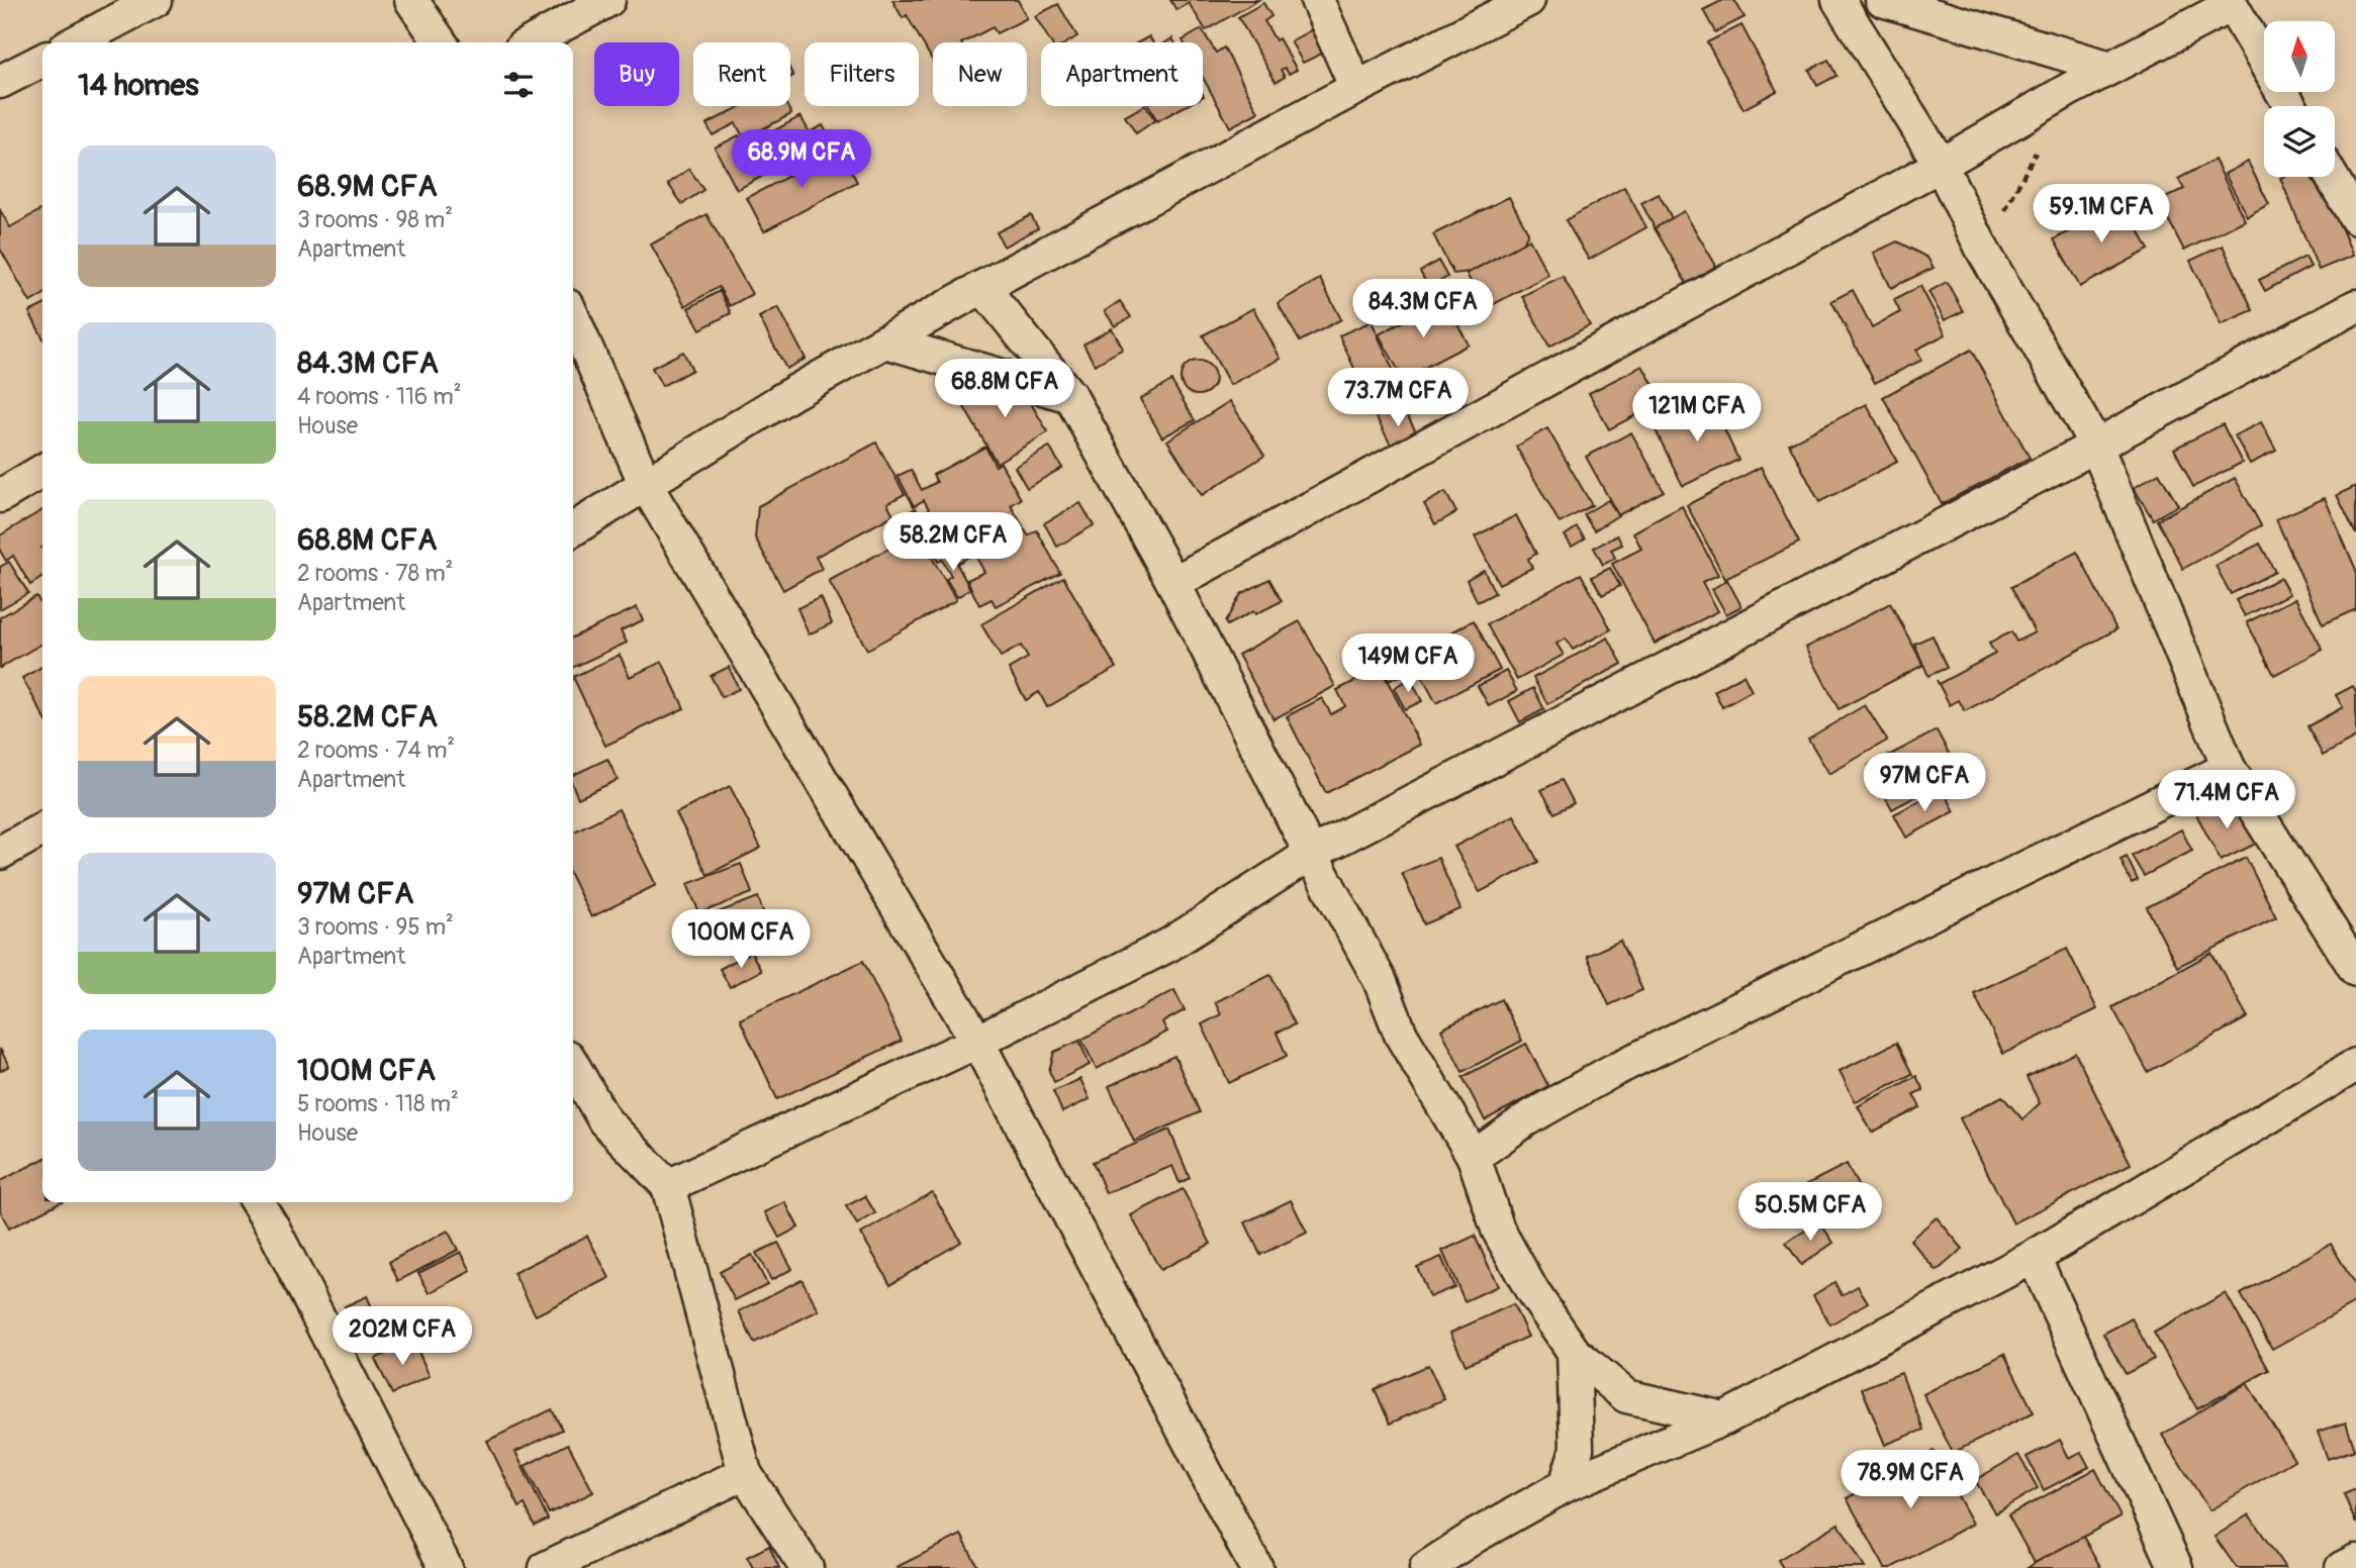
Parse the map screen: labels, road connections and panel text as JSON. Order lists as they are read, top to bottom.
{
  "north": "top",
  "page": {
    "chip": [
      "Buy",
      "Rent",
      "Filters",
      "New",
      "Apartment"
    ],
    "heading": "14 homes",
    "list": [
      {
        "name": "68.9M CFA",
        "note": "3 rooms · 98 m² · Apartment"
      },
      {
        "name": "84.3M CFA",
        "note": "4 rooms · 116 m² · House"
      },
      {
        "name": "68.8M CFA",
        "note": "2 rooms · 78 m² · Apartment"
      },
      {
        "name": "58.2M CFA",
        "note": "2 rooms · 74 m² · Apartment"
      },
      {
        "name": "97M CFA",
        "note": "3 rooms · 95 m² · Apartment"
      },
      {
        "name": "100M CFA",
        "note": "5 rooms · 118 m² · House"
      }
    ],
    "price": [
      "68.9M CFA",
      "59.1M CFA",
      "84.3M CFA",
      "68.8M CFA",
      "73.7M CFA",
      "121M CFA",
      "58.2M CFA",
      "149M CFA",
      "97M CFA",
      "71.4M CFA",
      "100M CFA",
      "50.5M CFA",
      "202M CFA",
      "78.9M CFA"
    ]
  }
}
